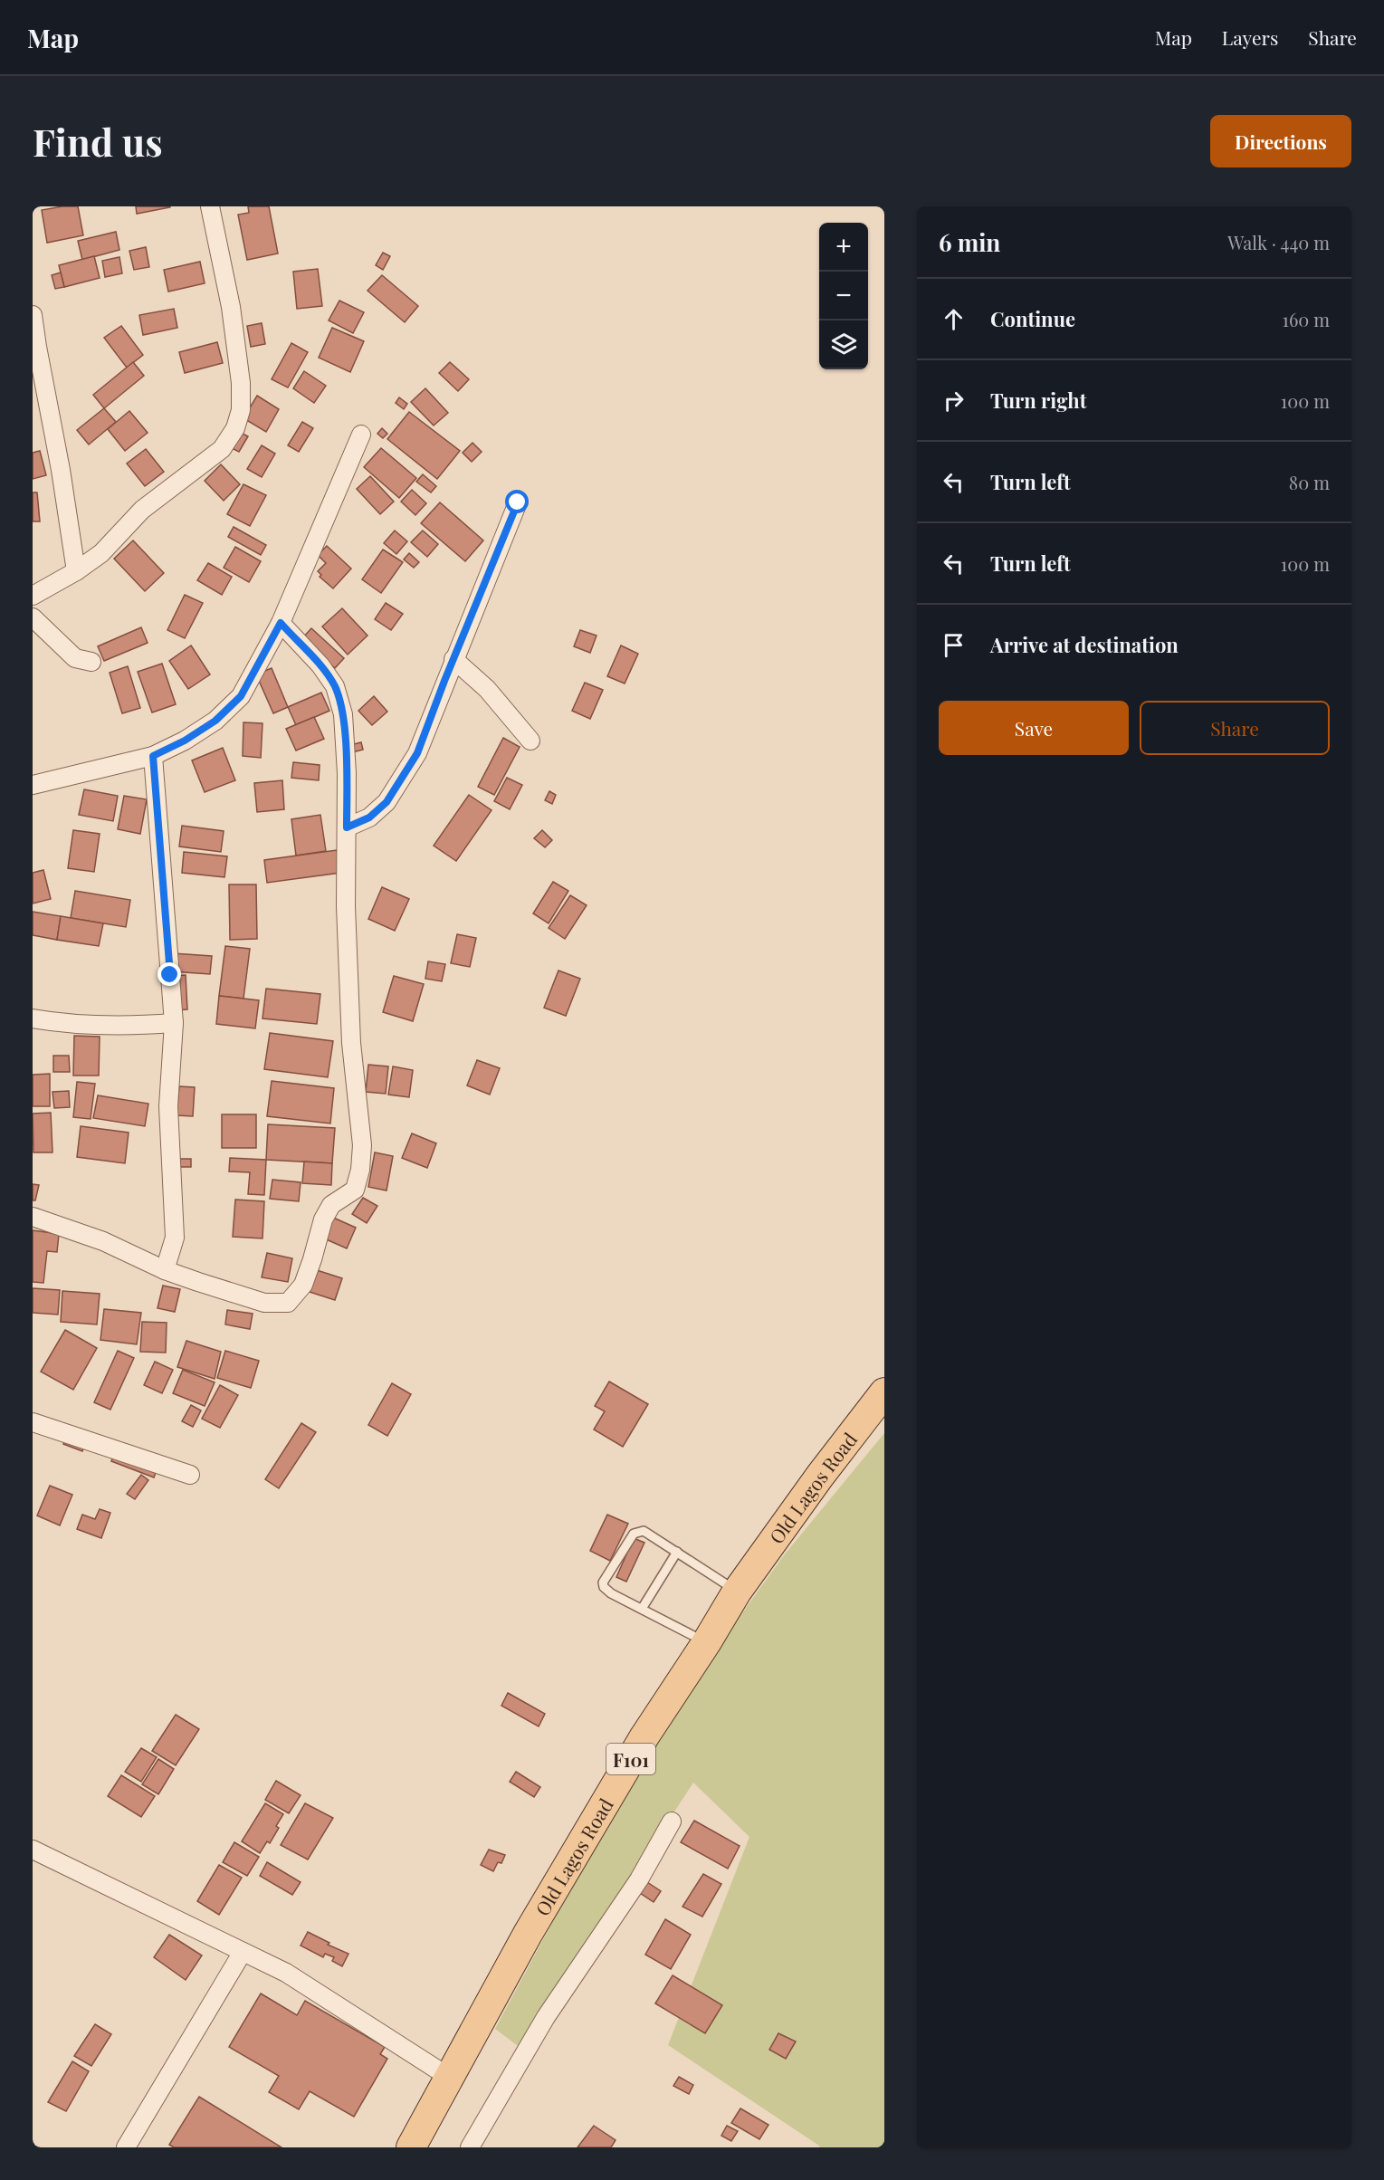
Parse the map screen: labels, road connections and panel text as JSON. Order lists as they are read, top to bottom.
{
  "streets": {
    "main road": ["Old Lagos Road", "F101"]
  },
  "page": {
    "header": "Map",
    "nav": ["Map", "Layers", "Share"],
    "buttons": [
      "Directions",
      ["Save", "Share"]
    ],
    "title": "Find us",
    "heading": ["6 min", "Walk · 440 m"],
    "map_buttons": ["+", "−"],
    "list": [
      ["Continue", "160 m"],
      ["Turn right", "100 m"],
      ["Turn left", "80 m"],
      ["Turn left", "100 m"],
      "Arrive at destination"
    ]
  }
}
